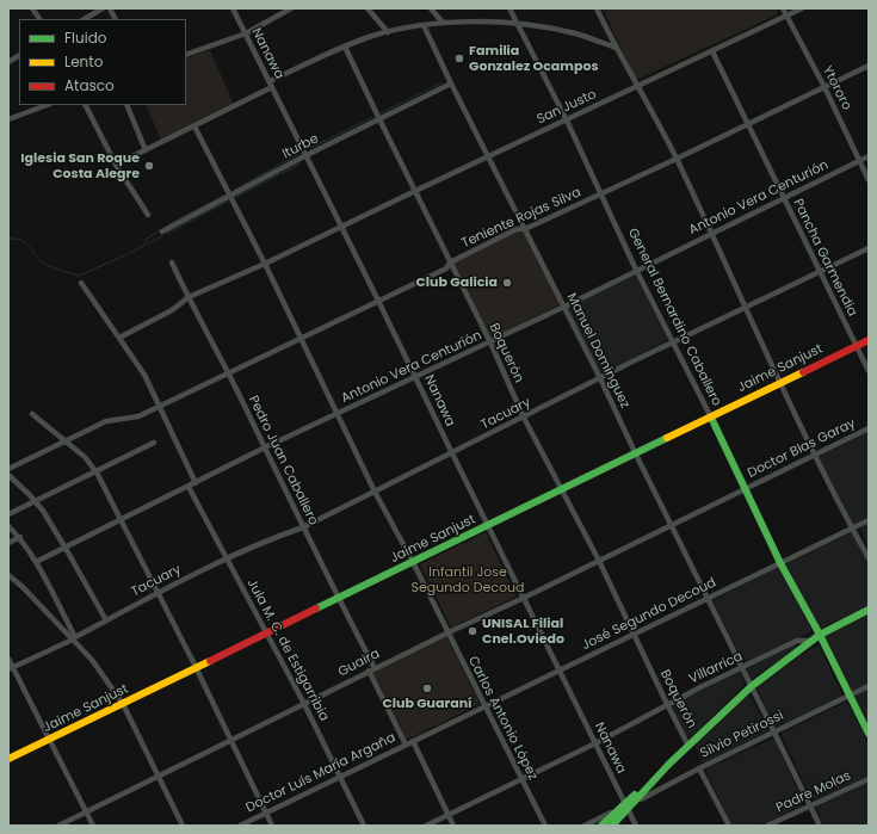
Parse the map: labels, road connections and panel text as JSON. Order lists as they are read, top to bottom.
{
  "streets": {
    "main road": ["General Bernardino Caballero", "Jaime Sanjust"],
    "street": [
      "Nanawa",
      "Ytororo",
      "San Justo",
      "Iturbe",
      "Antonio Vera Centurión",
      "Teniente Rojas Silva",
      "Pancha Garmendia",
      "Manuel Domínguez",
      "Boquerón",
      "Tacuary",
      "Doctor Blas Garay",
      "Pedro Juan Caballero",
      "José Segundo Decoud",
      "Jula M. C. de Estigarribia",
      "Guaira",
      "Villarrica",
      "Carlos Antonio López",
      "Silvio Petirossi",
      "Doctor Luís María Argaña",
      "Padre Molas"
    ]
  },
  "crossings": [
    ["Nanawa", "San Justo"],
    ["Nanawa", "Iturbe"],
    ["Nanawa", "Antonio Vera Centurión"],
    ["Nanawa", "Teniente Rojas Silva"],
    ["Nanawa", "Jaime Sanjust"],
    ["Nanawa", "Tacuary"],
    ["Nanawa", "José Segundo Decoud"],
    ["Nanawa", "Guaira"],
    ["Nanawa", "Villarrica"],
    ["Ytororo", "San Justo"],
    ["Ytororo", "Antonio Vera Centurión"],
    ["Ytororo", "Teniente Rojas Silva"],
    ["San Justo", "Pancha Garmendia"],
    ["San Justo", "General Bernardino Caballero"],
    ["San Justo", "Manuel Domínguez"],
    ["San Justo", "Boquerón"],
    ["San Justo", "Pedro Juan Caballero"],
    ["San Justo", "Carlos Antonio López"],
    ["Iturbe", "Manuel Domínguez"],
    ["Iturbe", "Boquerón"],
    ["Iturbe", "Carlos Antonio López"],
    ["Antonio Vera Centurión", "Pancha Garmendia"],
    ["Antonio Vera Centurión", "General Bernardino Caballero"],
    ["Antonio Vera Centurión", "Manuel Domínguez"],
    ["Antonio Vera Centurión", "Boquerón"],
    ["Antonio Vera Centurión", "Pedro Juan Caballero"],
    ["Antonio Vera Centurión", "Jula M. C. de Estigarribia"],
    ["Antonio Vera Centurión", "Carlos Antonio López"],
    ["Teniente Rojas Silva", "Pancha Garmendia"],
    ["Teniente Rojas Silva", "General Bernardino Caballero"],
    ["Teniente Rojas Silva", "Manuel Domínguez"],
    ["Teniente Rojas Silva", "Boquerón"],
    ["Teniente Rojas Silva", "Pedro Juan Caballero"],
    ["Teniente Rojas Silva", "Carlos Antonio López"],
    ["Pancha Garmendia", "Jaime Sanjust"],
    ["Pancha Garmendia", "Tacuary"],
    ["General Bernardino Caballero", "Jaime Sanjust"],
    ["General Bernardino Caballero", "Tacuary"],
    ["General Bernardino Caballero", "Doctor Blas Garay"],
    ["General Bernardino Caballero", "José Segundo Decoud"],
    ["General Bernardino Caballero", "Silvio Petirossi"],
    ["Manuel Domínguez", "Jaime Sanjust"],
    ["Manuel Domínguez", "Tacuary"],
    ["Manuel Domínguez", "Doctor Blas Garay"],
    ["Manuel Domínguez", "José Segundo Decoud"],
    ["Manuel Domínguez", "Guaira"],
    ["Manuel Domínguez", "Villarrica"],
    ["Manuel Domínguez", "Silvio Petirossi"],
    ["Manuel Domínguez", "Padre Molas"],
    ["Boquerón", "Jaime Sanjust"],
    ["Boquerón", "Tacuary"],
    ["Boquerón", "José Segundo Decoud"],
    ["Boquerón", "Guaira"],
    ["Boquerón", "Villarrica"],
    ["Jaime Sanjust", "Pedro Juan Caballero"],
    ["Jaime Sanjust", "Jula M. C. de Estigarribia"],
    ["Jaime Sanjust", "Carlos Antonio López"],
    ["Tacuary", "Pedro Juan Caballero"],
    ["Tacuary", "Jula M. C. de Estigarribia"],
    ["Tacuary", "Carlos Antonio López"],
    ["Doctor Blas Garay", "Guaira"],
    ["Pedro Juan Caballero", "Guaira"],
    ["Pedro Juan Caballero", "Doctor Luís María Argaña"],
    ["José Segundo Decoud", "Carlos Antonio López"],
    ["José Segundo Decoud", "Doctor Luís María Argaña"],
    ["Jula M. C. de Estigarribia", "Guaira"],
    ["Jula M. C. de Estigarribia", "Doctor Luís María Argaña"],
    ["Guaira", "Carlos Antonio López"],
    ["Villarrica", "Carlos Antonio López"]
  ],
  "parks": ["Infantil Jose Segundo Decoud"],
  "places": [
    "Familia Gonzalez Ocampos",
    "Iglesia San Roque Costa Alegre",
    "Club Galicia",
    "UNISAL Filial Cnel.Oviedo",
    "Club Guaraní"
  ],
  "legend": ["Fluido", "Lento", "Atasco"]
}
